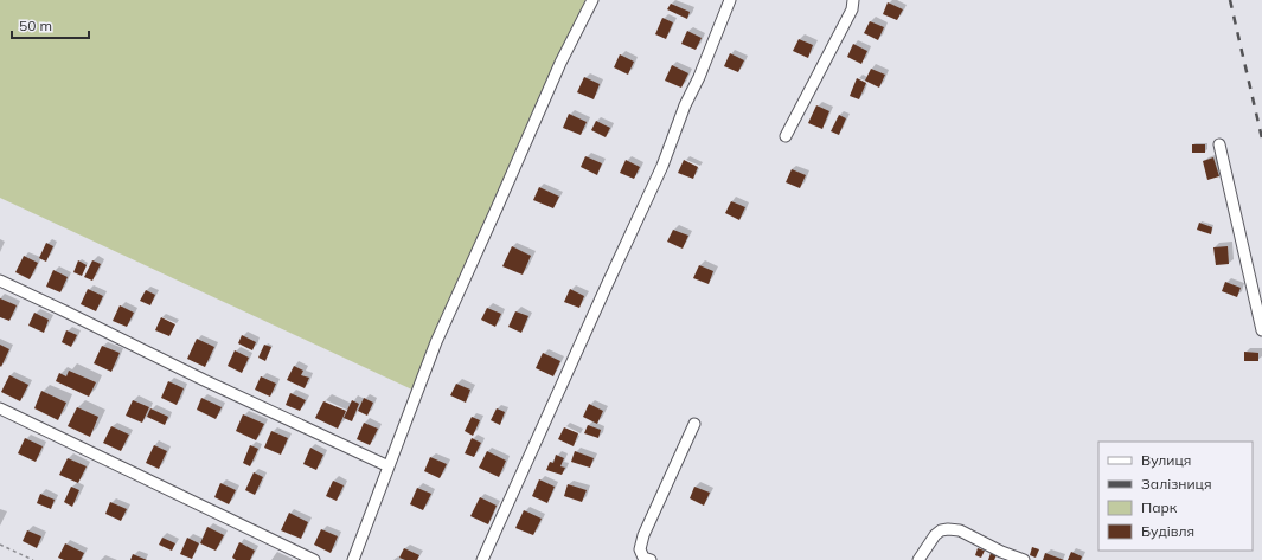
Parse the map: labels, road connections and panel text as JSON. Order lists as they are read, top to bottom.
{
  "legend": [
    "Вулиця",
    "Залізниця",
    "Парк",
    "Будівля"
  ],
  "scale_bar": "50 m"
}
